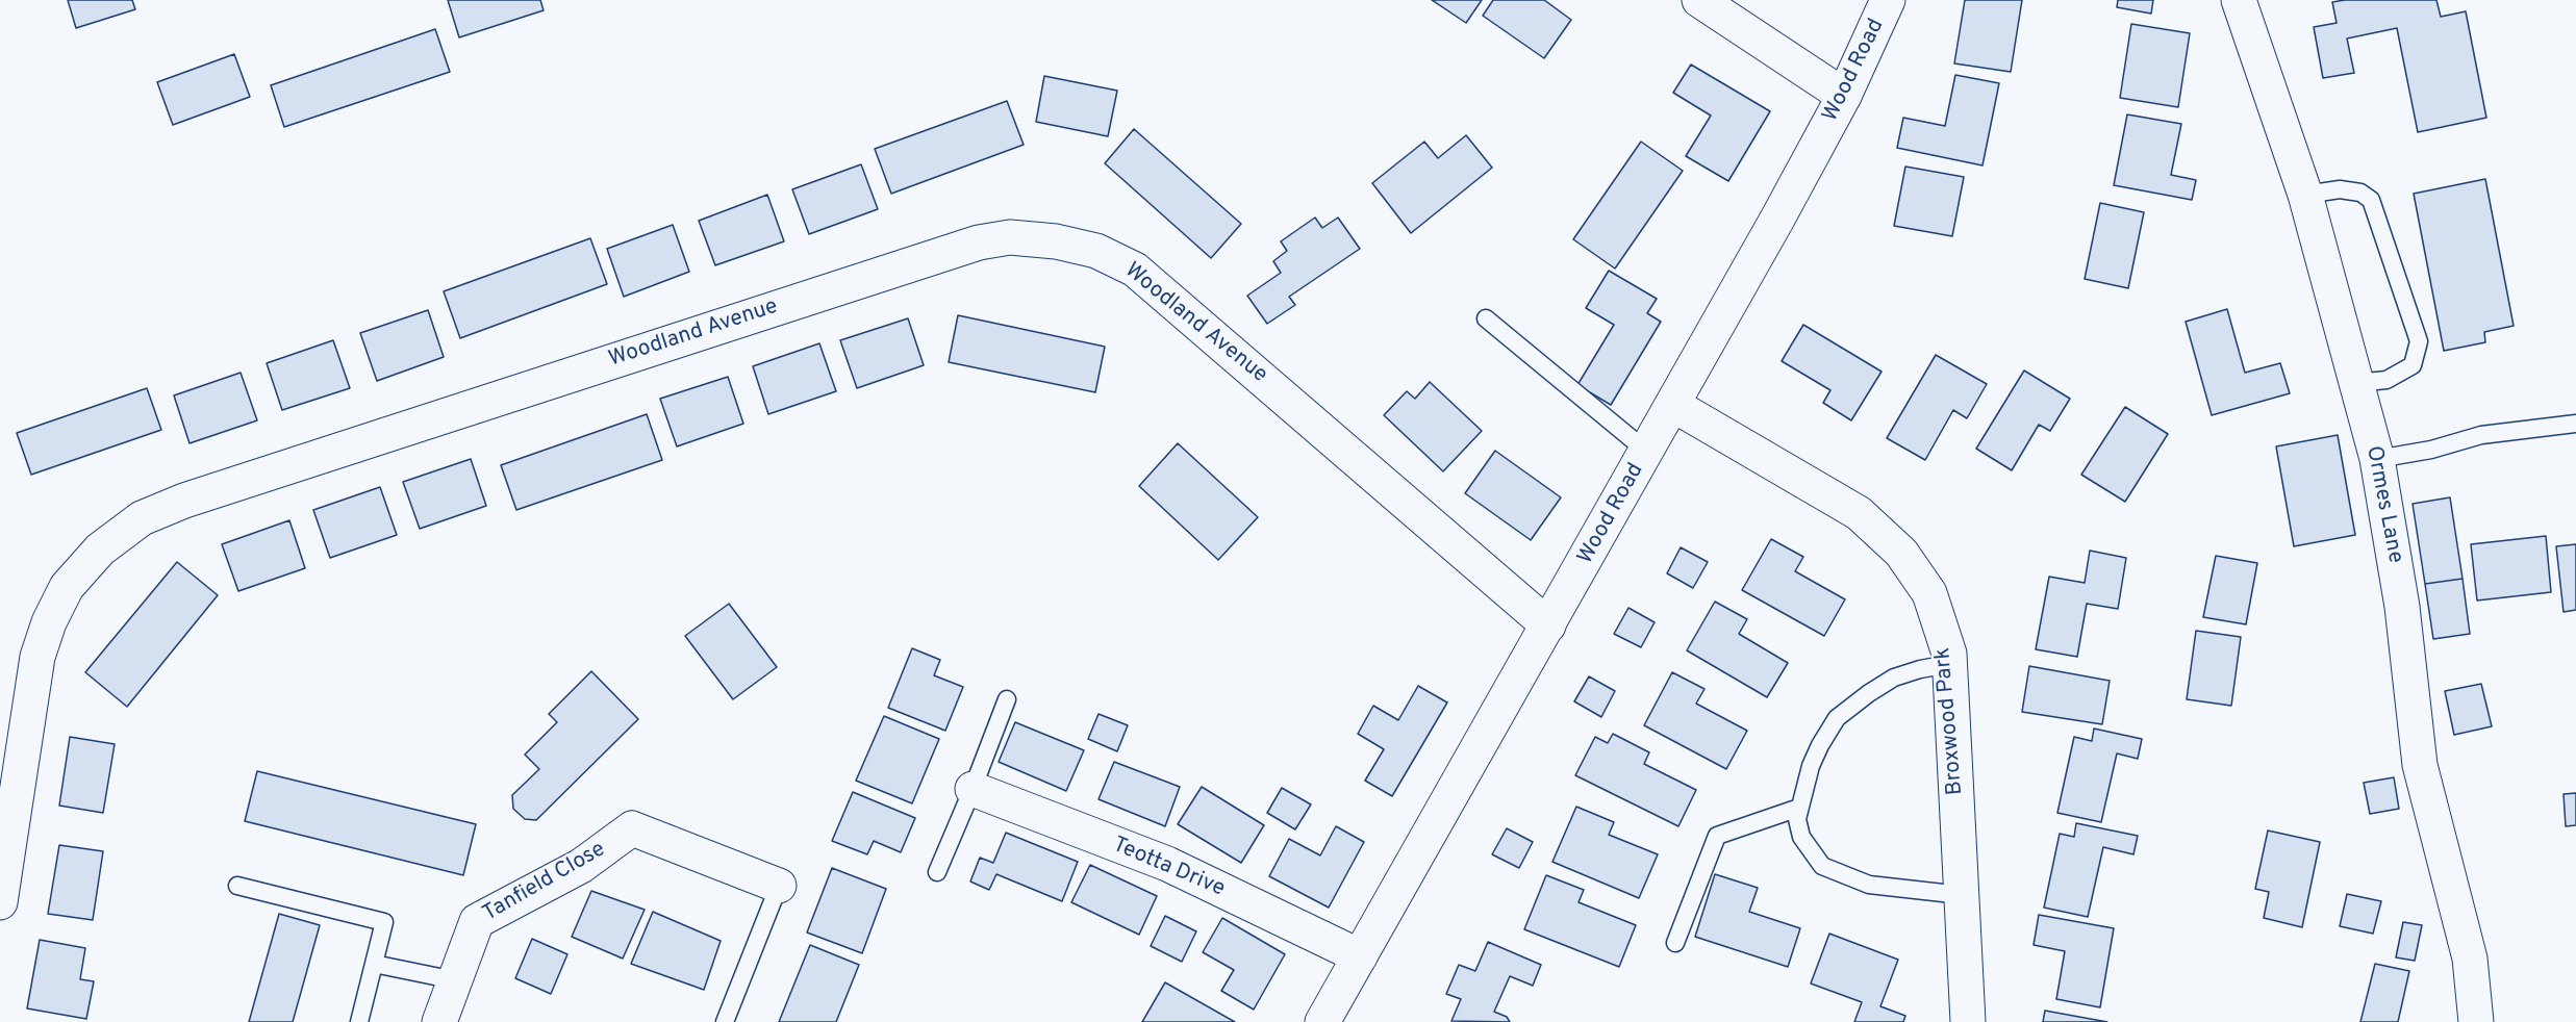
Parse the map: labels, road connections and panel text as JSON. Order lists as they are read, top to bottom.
{
  "streets": {
    "street": [
      "Wood Road",
      "Woodland Avenue",
      "Ormes Lane",
      "Broxwood Park",
      "Teotta Drive",
      "Tanfield Close"
    ]
  },
  "crossings": [
    ["Wood Road", "Woodland Avenue"],
    ["Wood Road", "Broxwood Park"],
    ["Wood Road", "Teotta Drive"]
  ]
}
